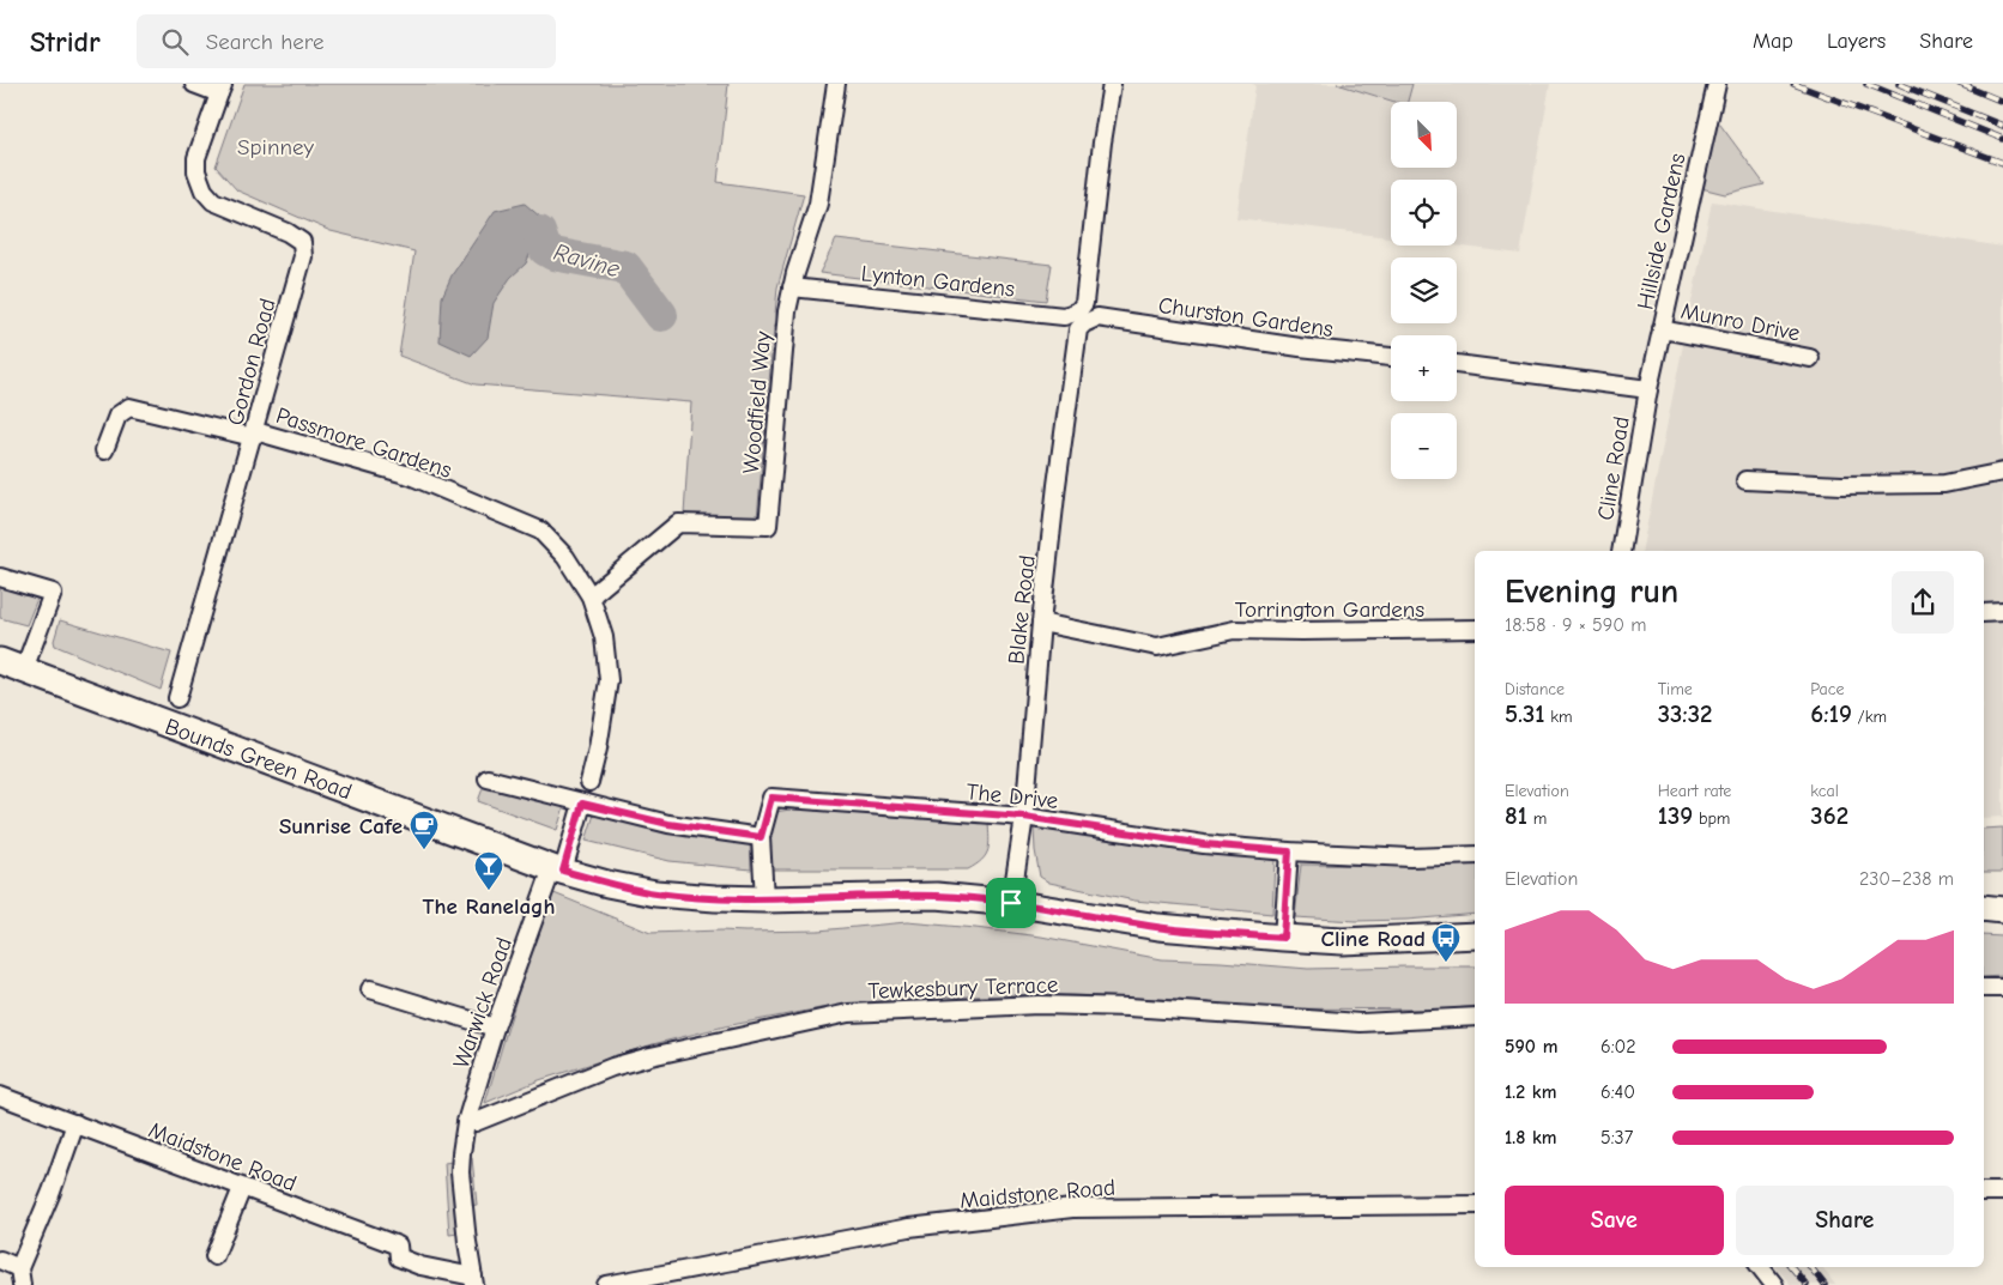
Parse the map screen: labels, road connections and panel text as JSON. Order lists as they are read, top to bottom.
{
  "streets": {
    "main road": ["Bounds Green Road"],
    "street": [
      "Hillside Gardens",
      "Lynton Gardens",
      "Churston Gardens",
      "Munro Drive",
      "Gordon Road",
      "Woodfield Way",
      "Passmore Gardens",
      "Cline Road",
      "Torrington Gardens",
      "Blake Road",
      "The Drive",
      "Tewkesbury Terrace",
      "Warwick Road",
      "Maidstone Road"
    ]
  },
  "crossings": [
    ["Hillside Gardens", "Munro Drive"],
    ["Hillside Gardens", "Cline Road"],
    ["Lynton Gardens", "Churston Gardens"],
    ["Lynton Gardens", "Woodfield Way"],
    ["Lynton Gardens", "Blake Road"],
    ["Churston Gardens", "Blake Road"],
    ["Gordon Road", "Passmore Gardens"],
    ["Woodfield Way", "Passmore Gardens"],
    ["Torrington Gardens", "Blake Road"],
    ["Blake Road", "Bounds Green Road"],
    ["Blake Road", "The Drive"],
    ["Bounds Green Road", "The Drive"],
    ["Bounds Green Road", "Warwick Road"],
    ["Tewkesbury Terrace", "Warwick Road"],
    ["Warwick Road", "Maidstone Road"]
  ],
  "water": ["Ravine"],
  "parks": ["Spinney"],
  "places": {
    "cafe": ["Sunrise Cafe"],
    "bar": ["The Ranelagh"],
    "bus stop": ["Cline Road"]
  },
  "north": "bottom right",
  "page": {
    "header": "Stridr",
    "search": "Search here",
    "nav": ["Map", "Layers", "Share"],
    "map_buttons": ["+", "−"],
    "heading": ["Evening run", "18:58 · 9 × 590 m"],
    "stats": [
      ["Distance", "5.31 km"],
      ["Time", "33:32"],
      ["Pace", "6:19 /km"],
      ["Elevation", "81 m"],
      ["Heart rate", "139 bpm"],
      ["kcal", "362"]
    ],
    "chart": ["Elevation", "230–238 m"],
    "list": [
      {
        "name": "590 m",
        "note": "6:02"
      },
      {
        "name": "1.2 km",
        "note": "6:40"
      },
      {
        "name": "1.8 km",
        "note": "5:37"
      }
    ],
    "buttons": ["Save", "Share"]
  }
}
